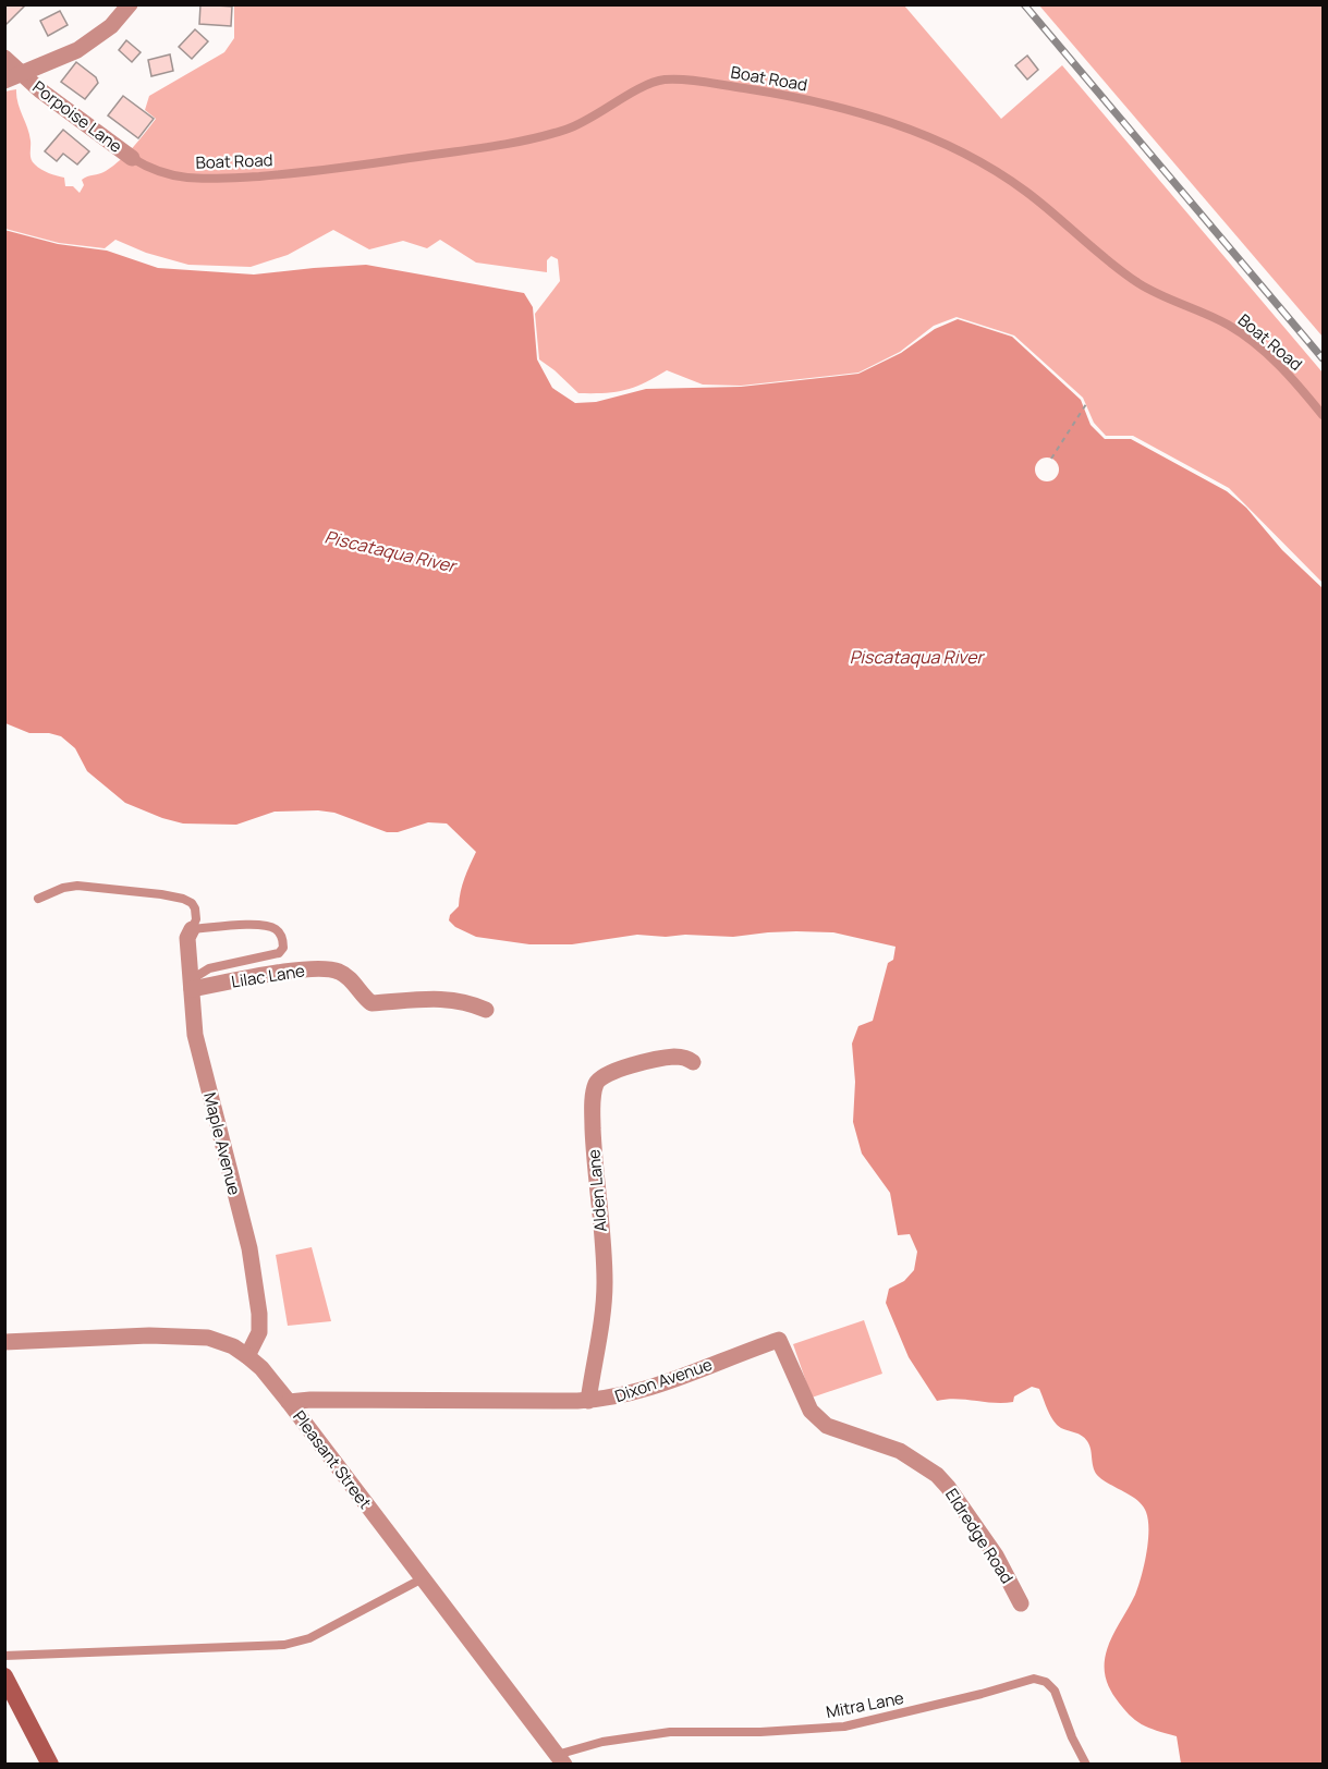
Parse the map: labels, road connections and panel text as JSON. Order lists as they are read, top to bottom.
{
  "streets": {
    "street": [
      "Porpoise Lane",
      "Lilac Lane",
      "Maple Avenue",
      "Alden Lane",
      "Dixon Avenue",
      "Pleasant Street",
      "Eldredge Road"
    ],
    "lane": ["Boat Road", "Mitra Lane"]
  },
  "crossings": [
    ["Boat Road", "Porpoise Lane"],
    ["Lilac Lane", "Maple Avenue"],
    ["Maple Avenue", "Pleasant Street"],
    ["Alden Lane", "Dixon Avenue"],
    ["Dixon Avenue", "Pleasant Street"],
    ["Dixon Avenue", "Eldredge Road"],
    ["Pleasant Street", "Mitra Lane"]
  ],
  "water": ["Piscataqua River"]
}
